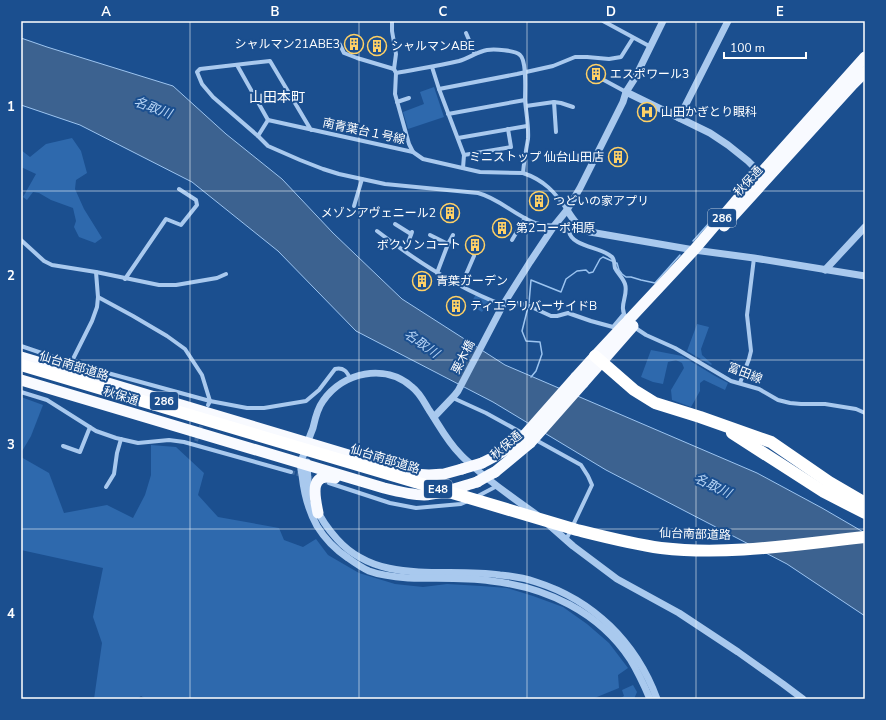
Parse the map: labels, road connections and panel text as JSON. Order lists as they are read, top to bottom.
{
  "streets": {
    "highway": [
      "秋保通",
      "286",
      "仙台南部道路",
      "E48"
    ],
    "street": ["南青葉台１号線", "栗木橋", "富田線"]
  },
  "crossings": [
    ["秋保通", "富田線"]
  ],
  "districts": ["山田本町"],
  "water": ["名取川"],
  "places": {
    "building": [
      "シャルマン21ABE3",
      "シャルマンABE",
      "エスポワール3",
      "ミニストップ 仙台山田店",
      "つどいの家アプリ",
      "メゾンアヴェニール2",
      "第2コーポ相原",
      "ボクソンコート",
      "青葉ガーデン",
      "ティエラリバーサイドB"
    ],
    "hospital": ["山田かぎとり眼科"]
  },
  "scale_bar": "100 m",
  "grid": {
    "columns": [
      "A",
      "B",
      "C",
      "D",
      "E"
    ],
    "rows": [
      "1",
      "2",
      "3",
      "4"
    ]
  }
}
